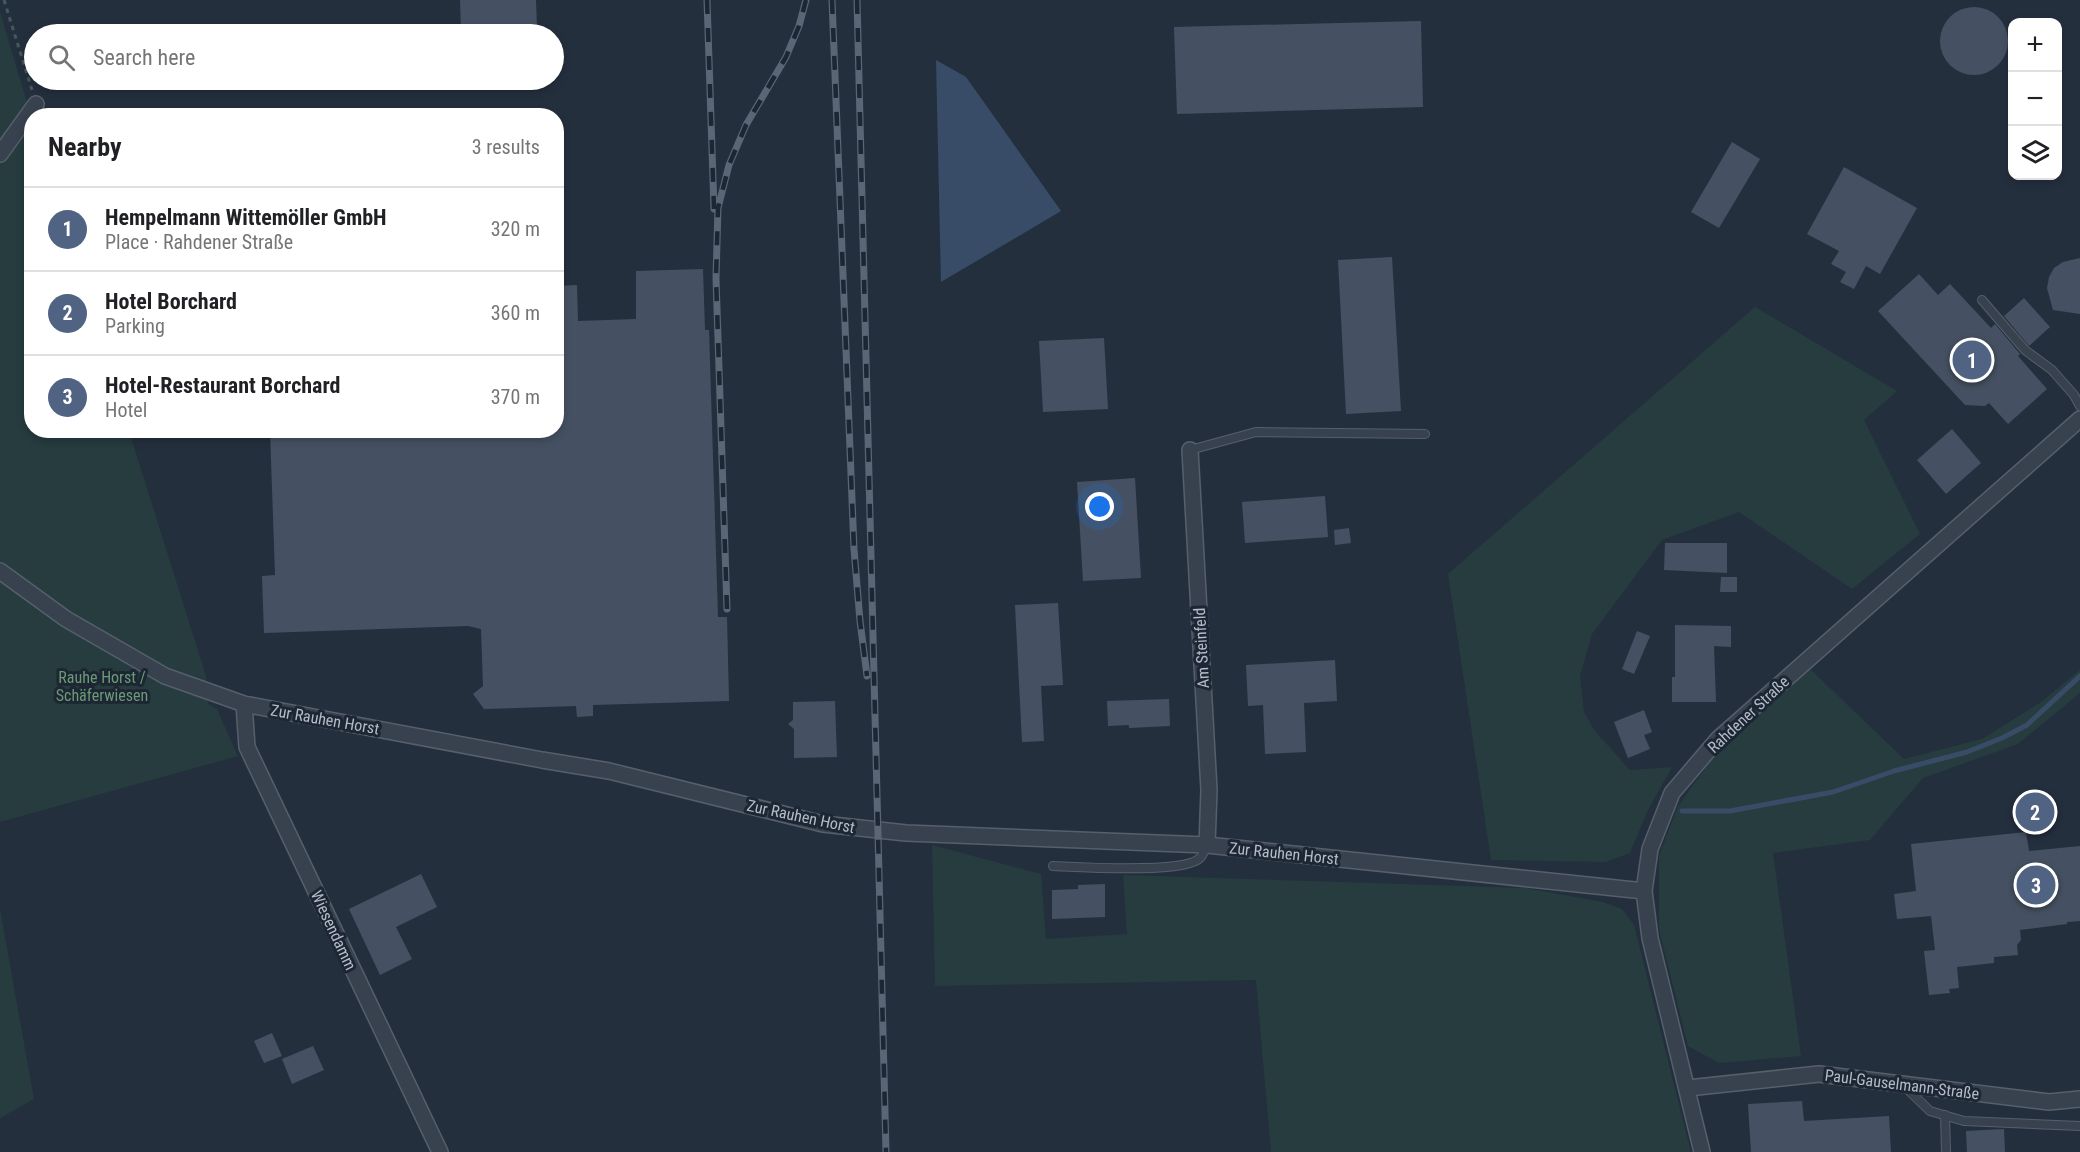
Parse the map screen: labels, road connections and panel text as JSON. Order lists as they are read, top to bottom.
{
  "streets": {
    "street": [
      "Am Steinfeld",
      "Rahdener Straße",
      "Zur Rauhen Horst",
      "Wiesendamm",
      "Paul-Gauselmann-Straße"
    ]
  },
  "crossings": [
    ["Am Steinfeld", "Zur Rauhen Horst"],
    ["Rahdener Straße", "Zur Rauhen Horst"],
    ["Rahdener Straße", "Paul-Gauselmann-Straße"],
    ["Zur Rauhen Horst", "Wiesendamm"]
  ],
  "parks": ["Rauhe Horst / Schäferwiesen"],
  "page": {
    "map_buttons": ["+", "−"],
    "search": "Search here",
    "heading": ["Nearby", "3 results"],
    "list": [
      {
        "mark": "1",
        "name": "Hempelmann Wittemöller GmbH",
        "note": "Place · Rahdener Straße",
        "value": "320 m"
      },
      {
        "mark": "2",
        "name": "Hotel Borchard",
        "note": "Parking",
        "value": "360 m"
      },
      {
        "mark": "3",
        "name": "Hotel-Restaurant Borchard",
        "note": "Hotel",
        "value": "370 m"
      }
    ],
    "pins": ["1", "2", "3"]
  }
}
